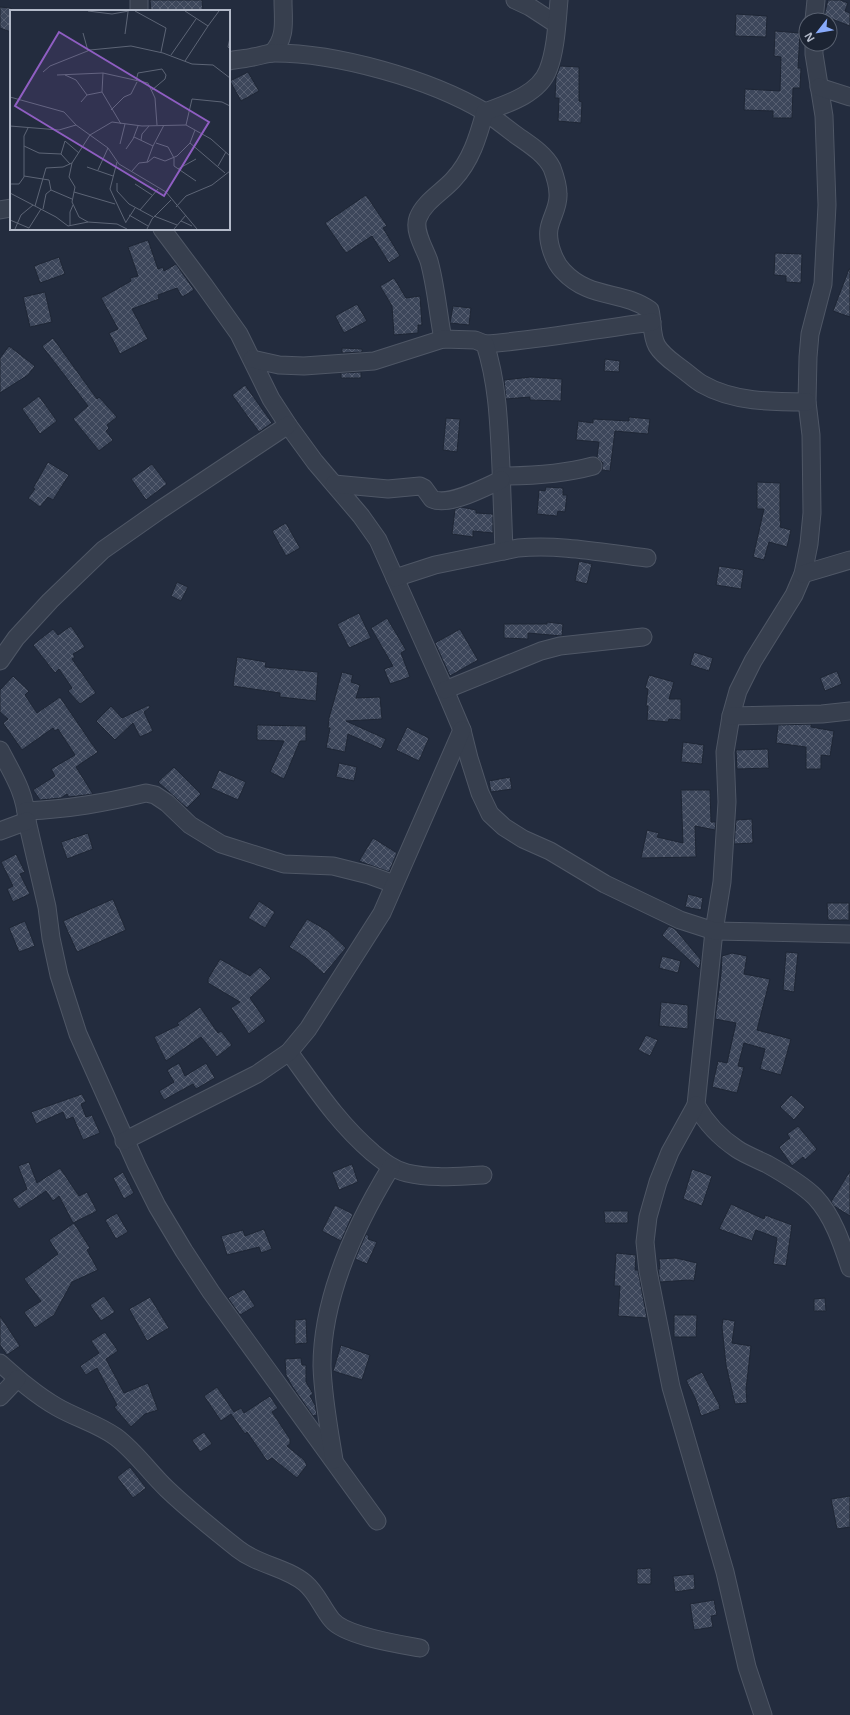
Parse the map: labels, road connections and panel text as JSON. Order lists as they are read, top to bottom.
{
  "north": "bottom left"
}
